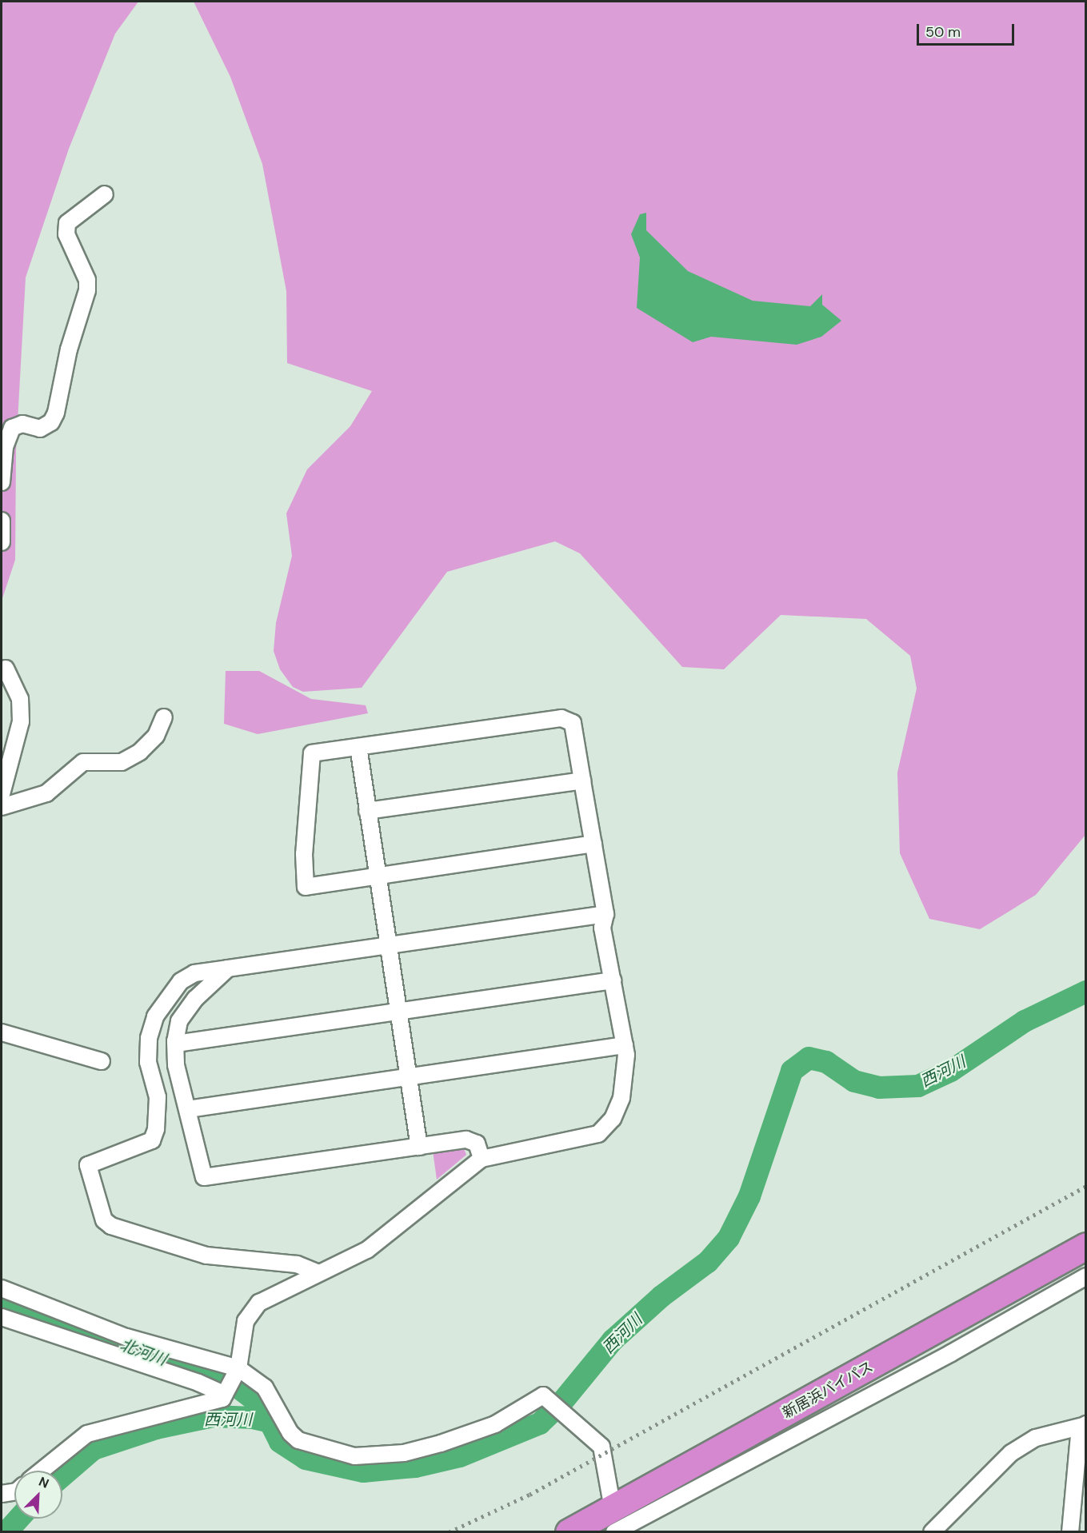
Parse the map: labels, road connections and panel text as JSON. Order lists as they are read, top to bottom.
{
  "streets": {
    "highway": ["新居浜バイパス"]
  },
  "water": ["西河川", "北河川"],
  "scale_bar": "50 m",
  "north": "top right"
}
